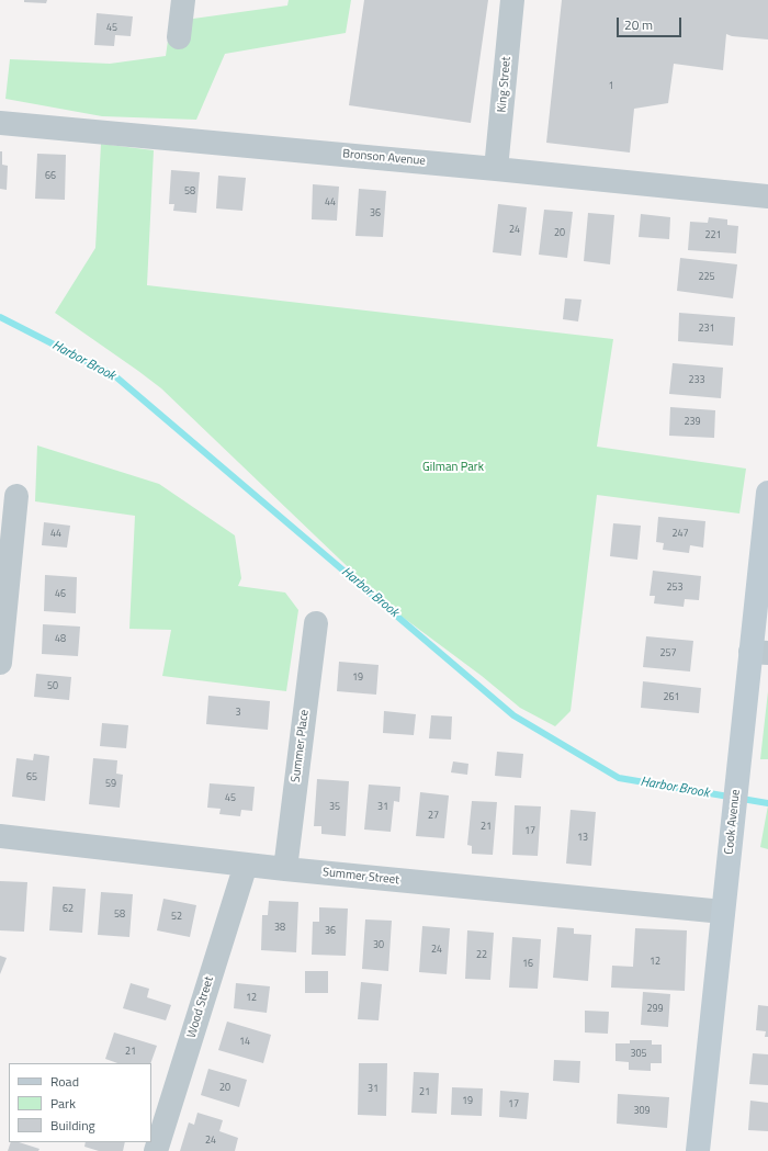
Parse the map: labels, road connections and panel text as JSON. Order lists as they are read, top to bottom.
{
  "streets": {
    "main road": ["Cook Avenue"],
    "street": [
      "King Street",
      "Bronson Avenue",
      "Summer Place",
      "Summer Street",
      "Wood Street"
    ]
  },
  "crossings": [
    ["King Street", "Bronson Avenue"],
    ["Summer Place", "Summer Street"],
    ["Cook Avenue", "Summer Street"],
    ["Summer Street", "Wood Street"]
  ],
  "water": ["Harbor Brook"],
  "parks": ["Gilman Park"],
  "house_numbers": [
    "45",
    "1",
    "66",
    "58",
    "44",
    "36",
    "24",
    "20",
    "221",
    "225",
    "231",
    "233",
    "239",
    "44",
    "247",
    "253",
    "46",
    "48",
    "257",
    "19",
    "50",
    "261",
    "3",
    "65",
    "59",
    "45",
    "35",
    "31",
    "27",
    "21",
    "17",
    "13",
    "62",
    "58",
    "52",
    "38",
    "36",
    "30",
    "24",
    "22",
    "12",
    "16",
    "12",
    "299",
    "14",
    "21",
    "305",
    "20",
    "31",
    "21",
    "19",
    "17",
    "309",
    "24"
  ],
  "legend": ["Road", "Park", "Building"],
  "scale_bar": "20 m"
}
